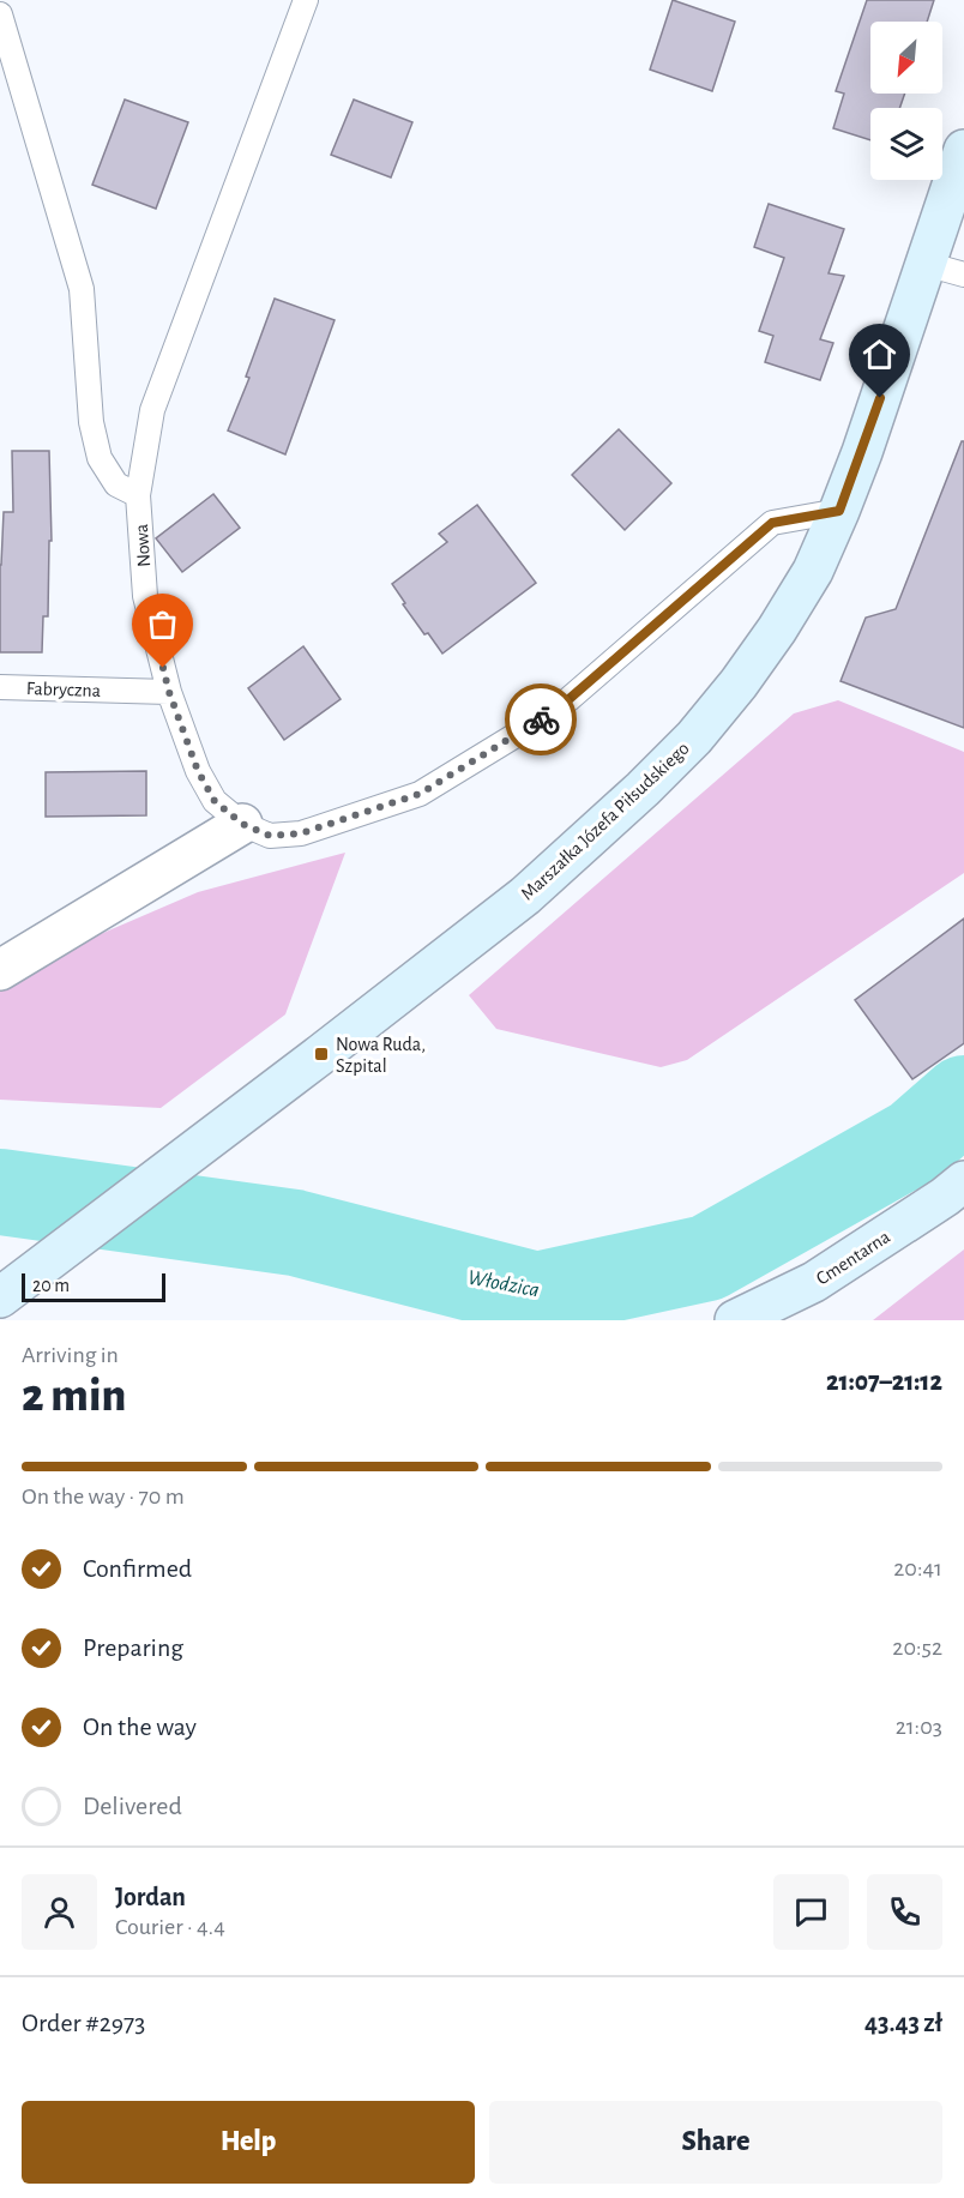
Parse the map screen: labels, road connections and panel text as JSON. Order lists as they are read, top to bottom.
{
  "streets": {
    "street": ["Marszałka Józefa Piłsudskiego", "Cmentarna"],
    "lane": ["Nowa", "Fabryczna"]
  },
  "crossings": [
    ["Nowa", "Fabryczna"],
    ["Nowa", "Marszałka Józefa Piłsudskiego"]
  ],
  "water": ["Włodzica"],
  "places": {
    "transit": ["Nowa Ruda, Szpital"]
  },
  "scale_bar": "20 m",
  "north": "bottom left",
  "page": {
    "scale": "20 m",
    "heading": ["2 min", "Arriving in", "21:07–21:12"],
    "panel": [
      "Jordan",
      "Courier · 4.4",
      "Order #2973",
      "43.43 zł"
    ],
    "bar": "On the way · 70 m",
    "list": [
      ["Confirmed", "20:41"],
      ["Preparing", "20:52"],
      ["On the way", "21:03"],
      "Delivered"
    ],
    "buttons": ["Help", "Share"]
  }
}
